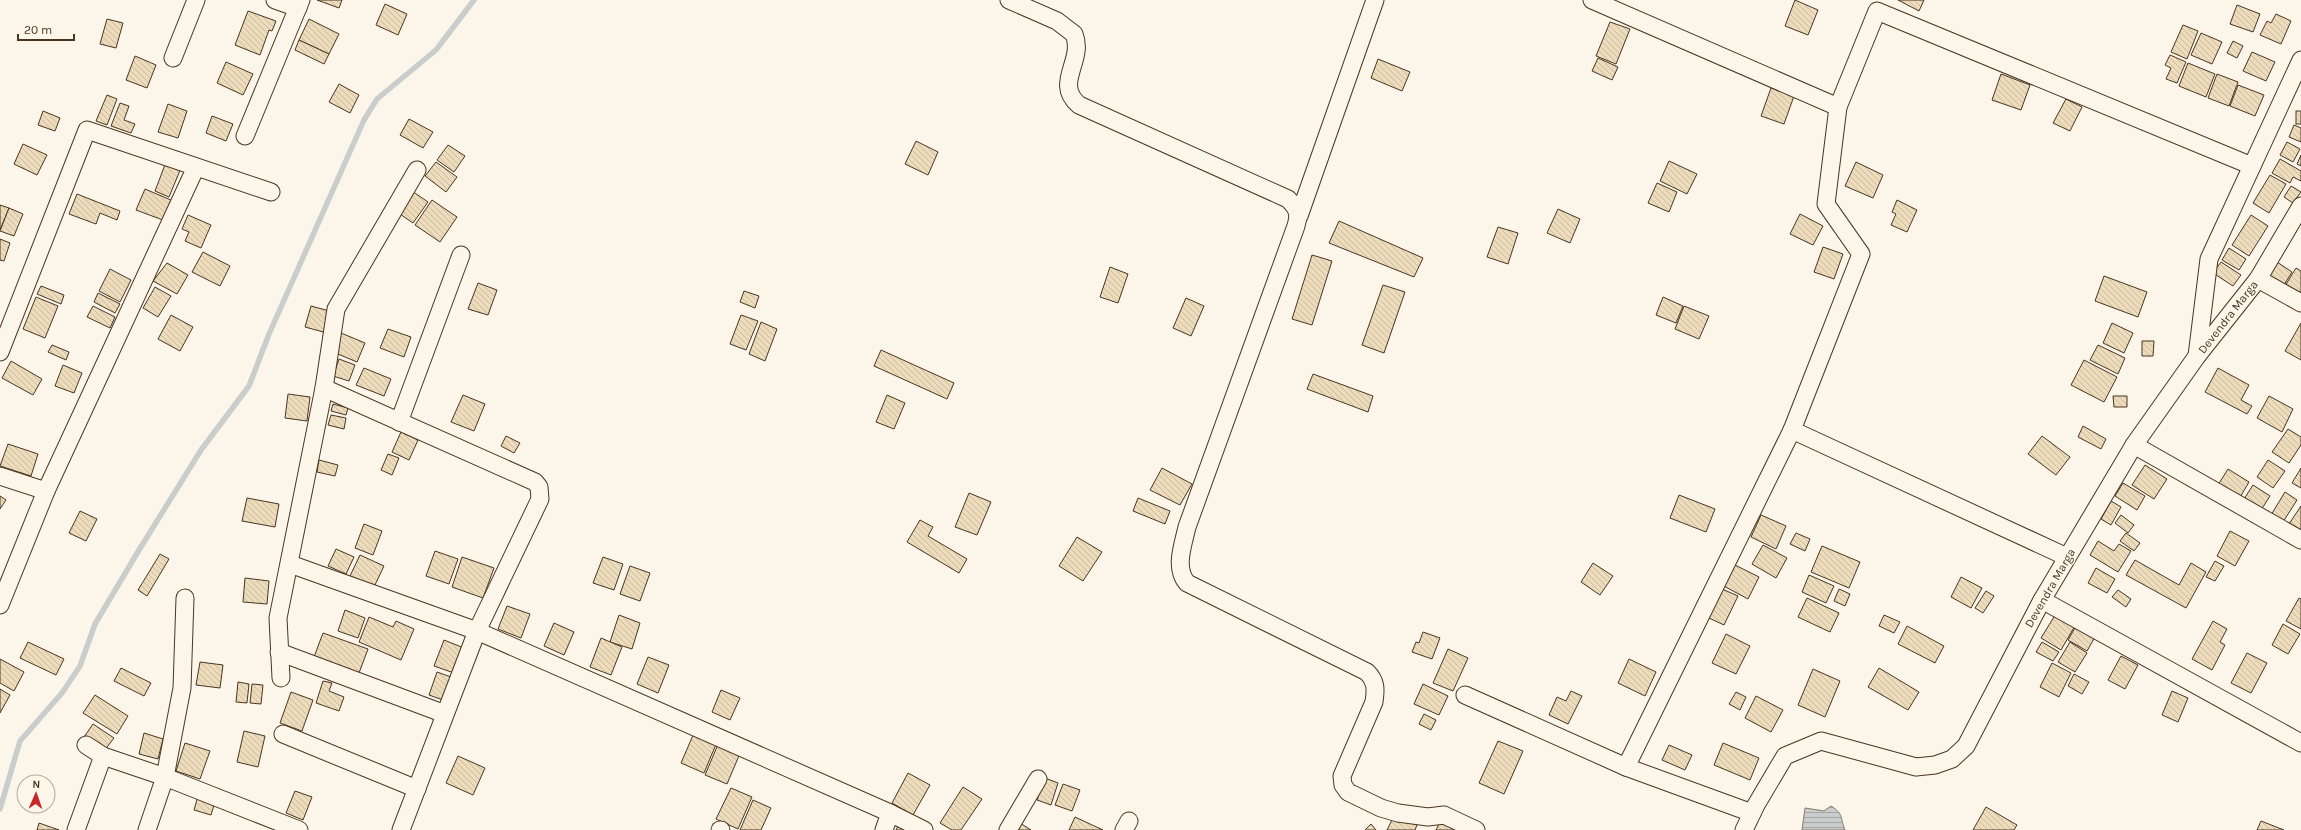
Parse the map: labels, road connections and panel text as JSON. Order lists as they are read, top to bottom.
{
  "streets": {
    "street": ["Devendra Marga"]
  },
  "scale_bar": "20 m",
  "north": "top"
}
